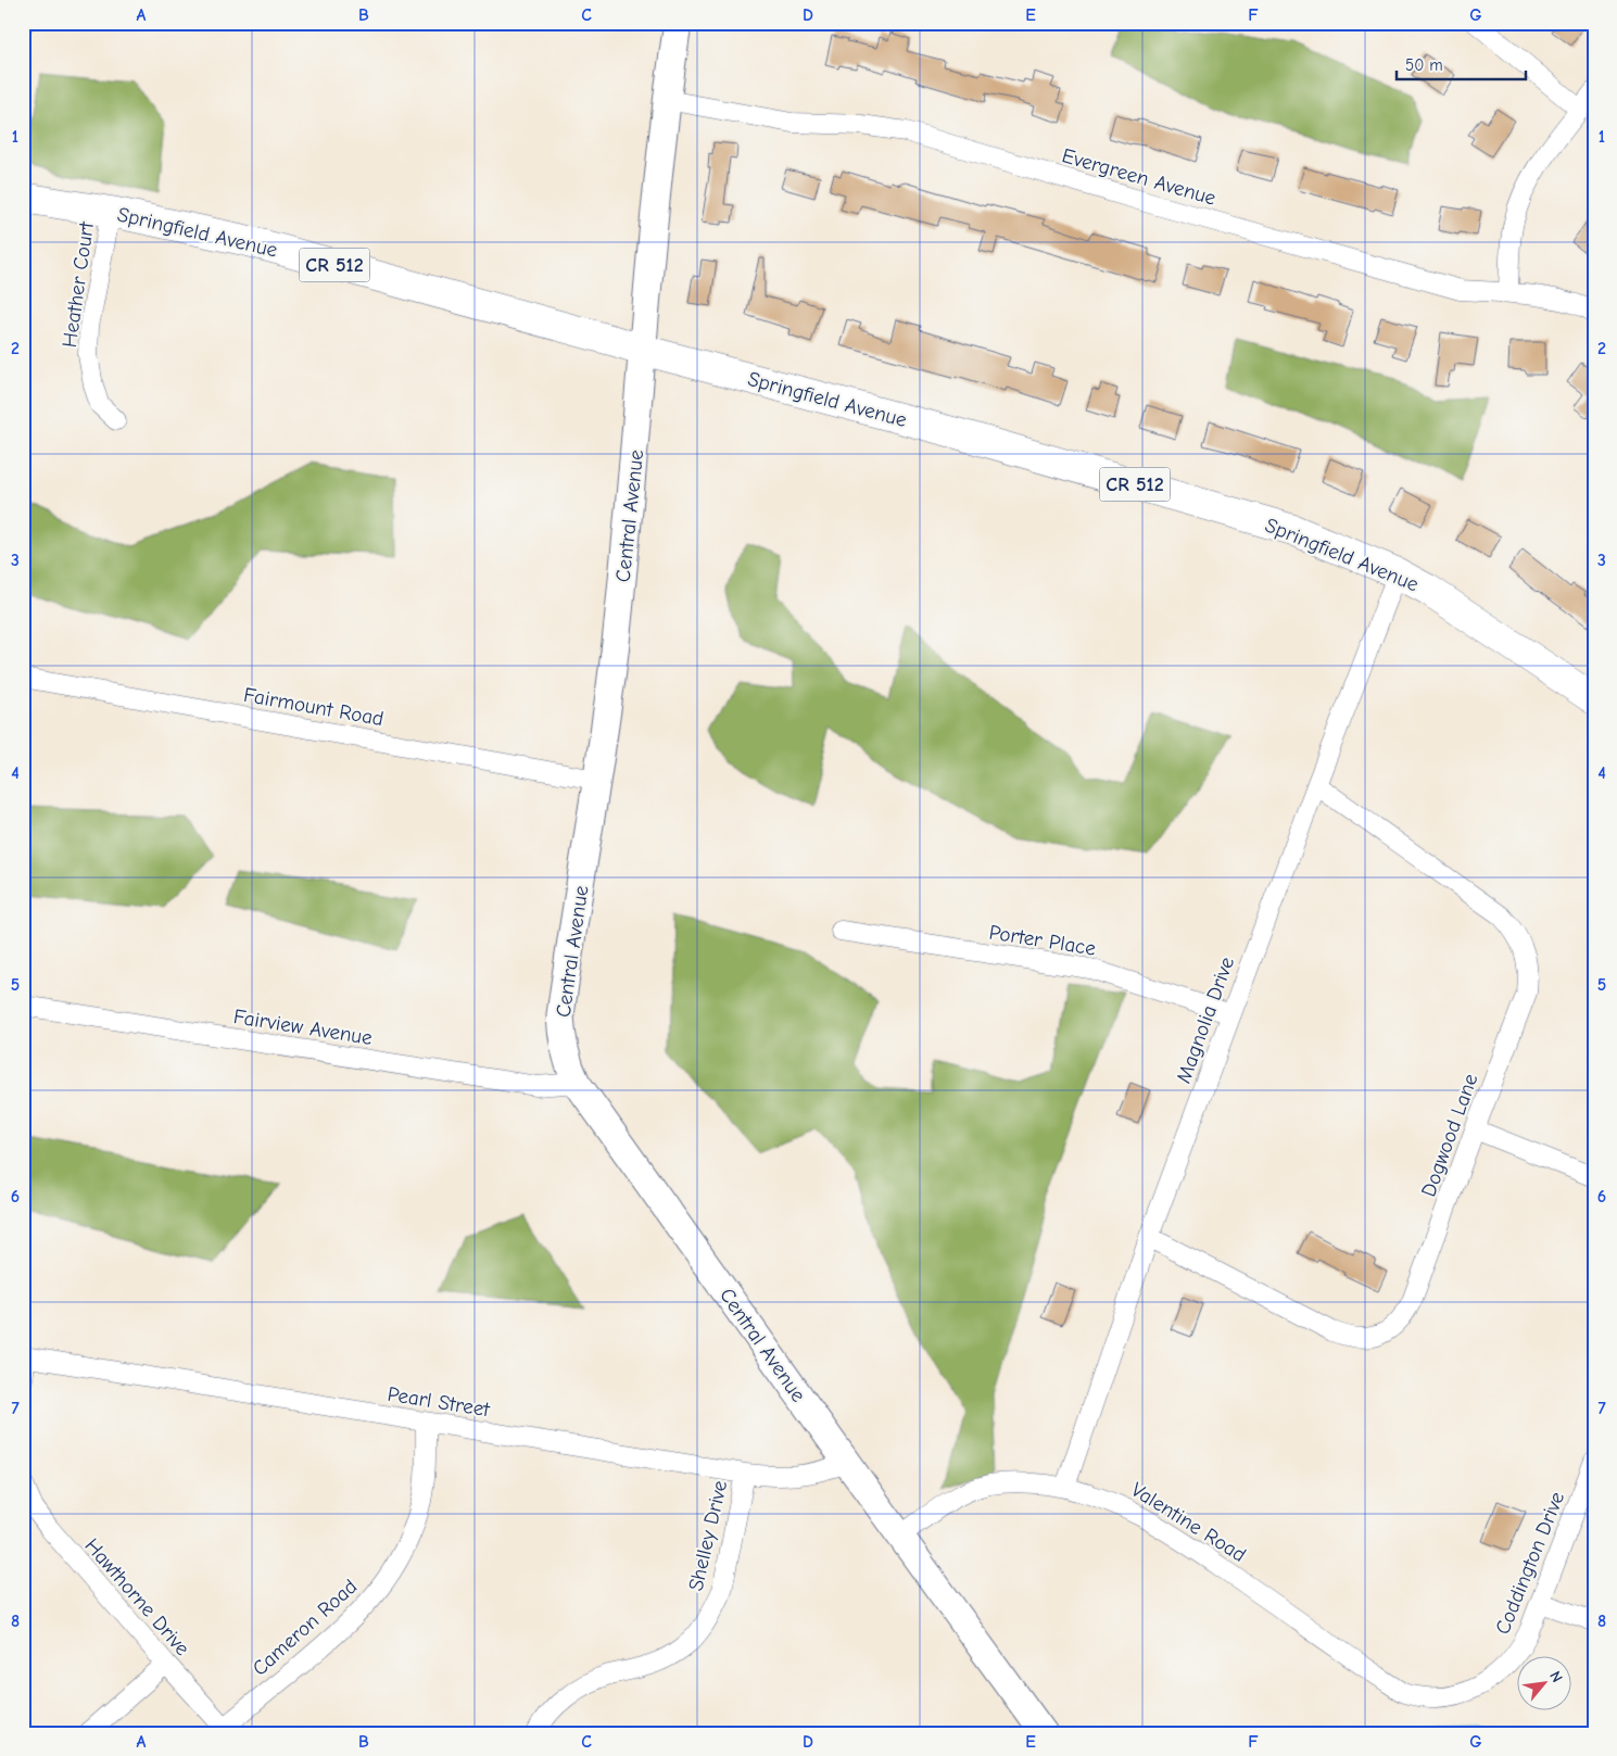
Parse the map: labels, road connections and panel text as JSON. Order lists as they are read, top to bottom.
{
  "streets": {
    "main road": ["Springfield Avenue", "CR 512"],
    "street": [
      "Evergreen Avenue",
      "Heather Court",
      "Central Avenue",
      "Fairmount Road",
      "Porter Place",
      "Magnolia Drive",
      "Fairview Avenue",
      "Dogwood Lane",
      "Pearl Street",
      "Valentine Road",
      "Shelley Drive",
      "Coddington Drive",
      "Hawthorne Drive",
      "Cameron Road"
    ]
  },
  "crossings": [
    ["Evergreen Avenue", "Central Avenue"],
    ["Springfield Avenue", "Heather Court"],
    ["Springfield Avenue", "Central Avenue"],
    ["Springfield Avenue", "Magnolia Drive"],
    ["Central Avenue", "Fairmount Road"],
    ["Central Avenue", "Fairview Avenue"],
    ["Central Avenue", "Pearl Street"],
    ["Central Avenue", "Valentine Road"],
    ["Porter Place", "Magnolia Drive"],
    ["Magnolia Drive", "Dogwood Lane"],
    ["Magnolia Drive", "Valentine Road"],
    ["Pearl Street", "Shelley Drive"],
    ["Pearl Street", "Cameron Road"],
    ["Valentine Road", "Coddington Drive"],
    ["Hawthorne Drive", "Cameron Road"]
  ],
  "scale_bar": "50 m",
  "north": "top right",
  "grid": {
    "columns": [
      "A",
      "B",
      "C",
      "D",
      "E",
      "F",
      "G"
    ],
    "rows": [
      "1",
      "2",
      "3",
      "4",
      "5",
      "6",
      "7",
      "8"
    ]
  }
}
